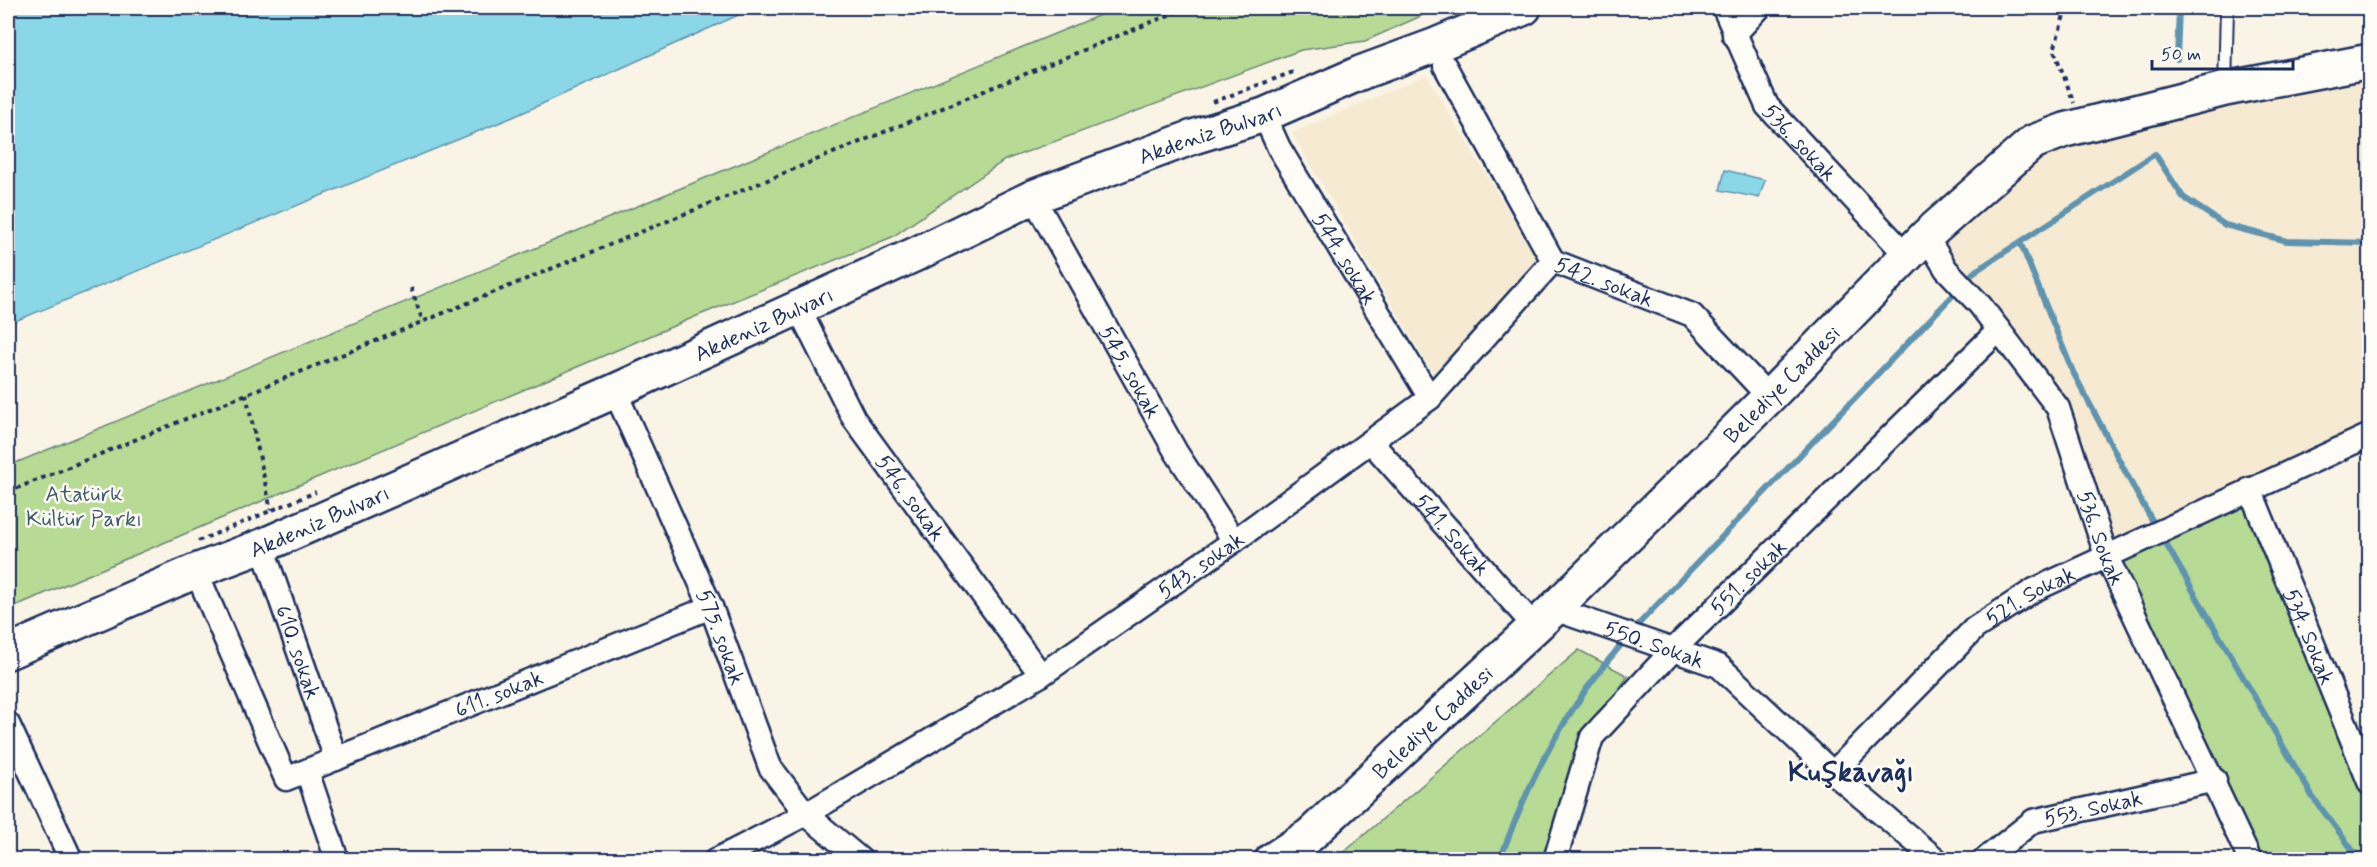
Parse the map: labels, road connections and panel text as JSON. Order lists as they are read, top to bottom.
{
  "streets": {
    "main road": ["Akdeniz Bulvarı", "Belediye Caddesi"],
    "street": [
      "536. sokak",
      "544. sokak",
      "542. sokak",
      "545. sokak",
      "546. sokak",
      "541. Sokak",
      "536. Sokak",
      "543. sokak",
      "551. sokak",
      "521. Sokak",
      "534. Sokak",
      "575. sokak",
      "550. Sokak",
      "610. sokak",
      "611. sokak",
      "553. Sokak"
    ]
  },
  "crossings": [
    ["Akdeniz Bulvarı", "544. sokak"],
    ["Akdeniz Bulvarı", "545. sokak"],
    ["Akdeniz Bulvarı", "546. sokak"],
    ["Akdeniz Bulvarı", "575. sokak"],
    ["Akdeniz Bulvarı", "610. sokak"],
    ["536. sokak", "Belediye Caddesi"],
    ["536. sokak", "536. Sokak"],
    ["544. sokak", "543. sokak"],
    ["542. sokak", "Belediye Caddesi"],
    ["542. sokak", "543. sokak"],
    ["545. sokak", "543. sokak"],
    ["Belediye Caddesi", "541. Sokak"],
    ["Belediye Caddesi", "536. Sokak"],
    ["Belediye Caddesi", "550. Sokak"],
    ["546. sokak", "543. sokak"],
    ["541. Sokak", "543. sokak"],
    ["541. Sokak", "550. Sokak"],
    ["536. Sokak", "551. sokak"],
    ["536. Sokak", "521. Sokak"],
    ["536. Sokak", "553. Sokak"],
    ["543. sokak", "575. sokak"],
    ["551. sokak", "550. Sokak"],
    ["521. Sokak", "534. Sokak"],
    ["521. Sokak", "550. Sokak"],
    ["575. sokak", "611. sokak"],
    ["610. sokak", "611. sokak"]
  ],
  "districts": ["Kuşkavağı"],
  "parks": ["Atatürk Kültür Parkı"],
  "scale_bar": "50 m"
}
